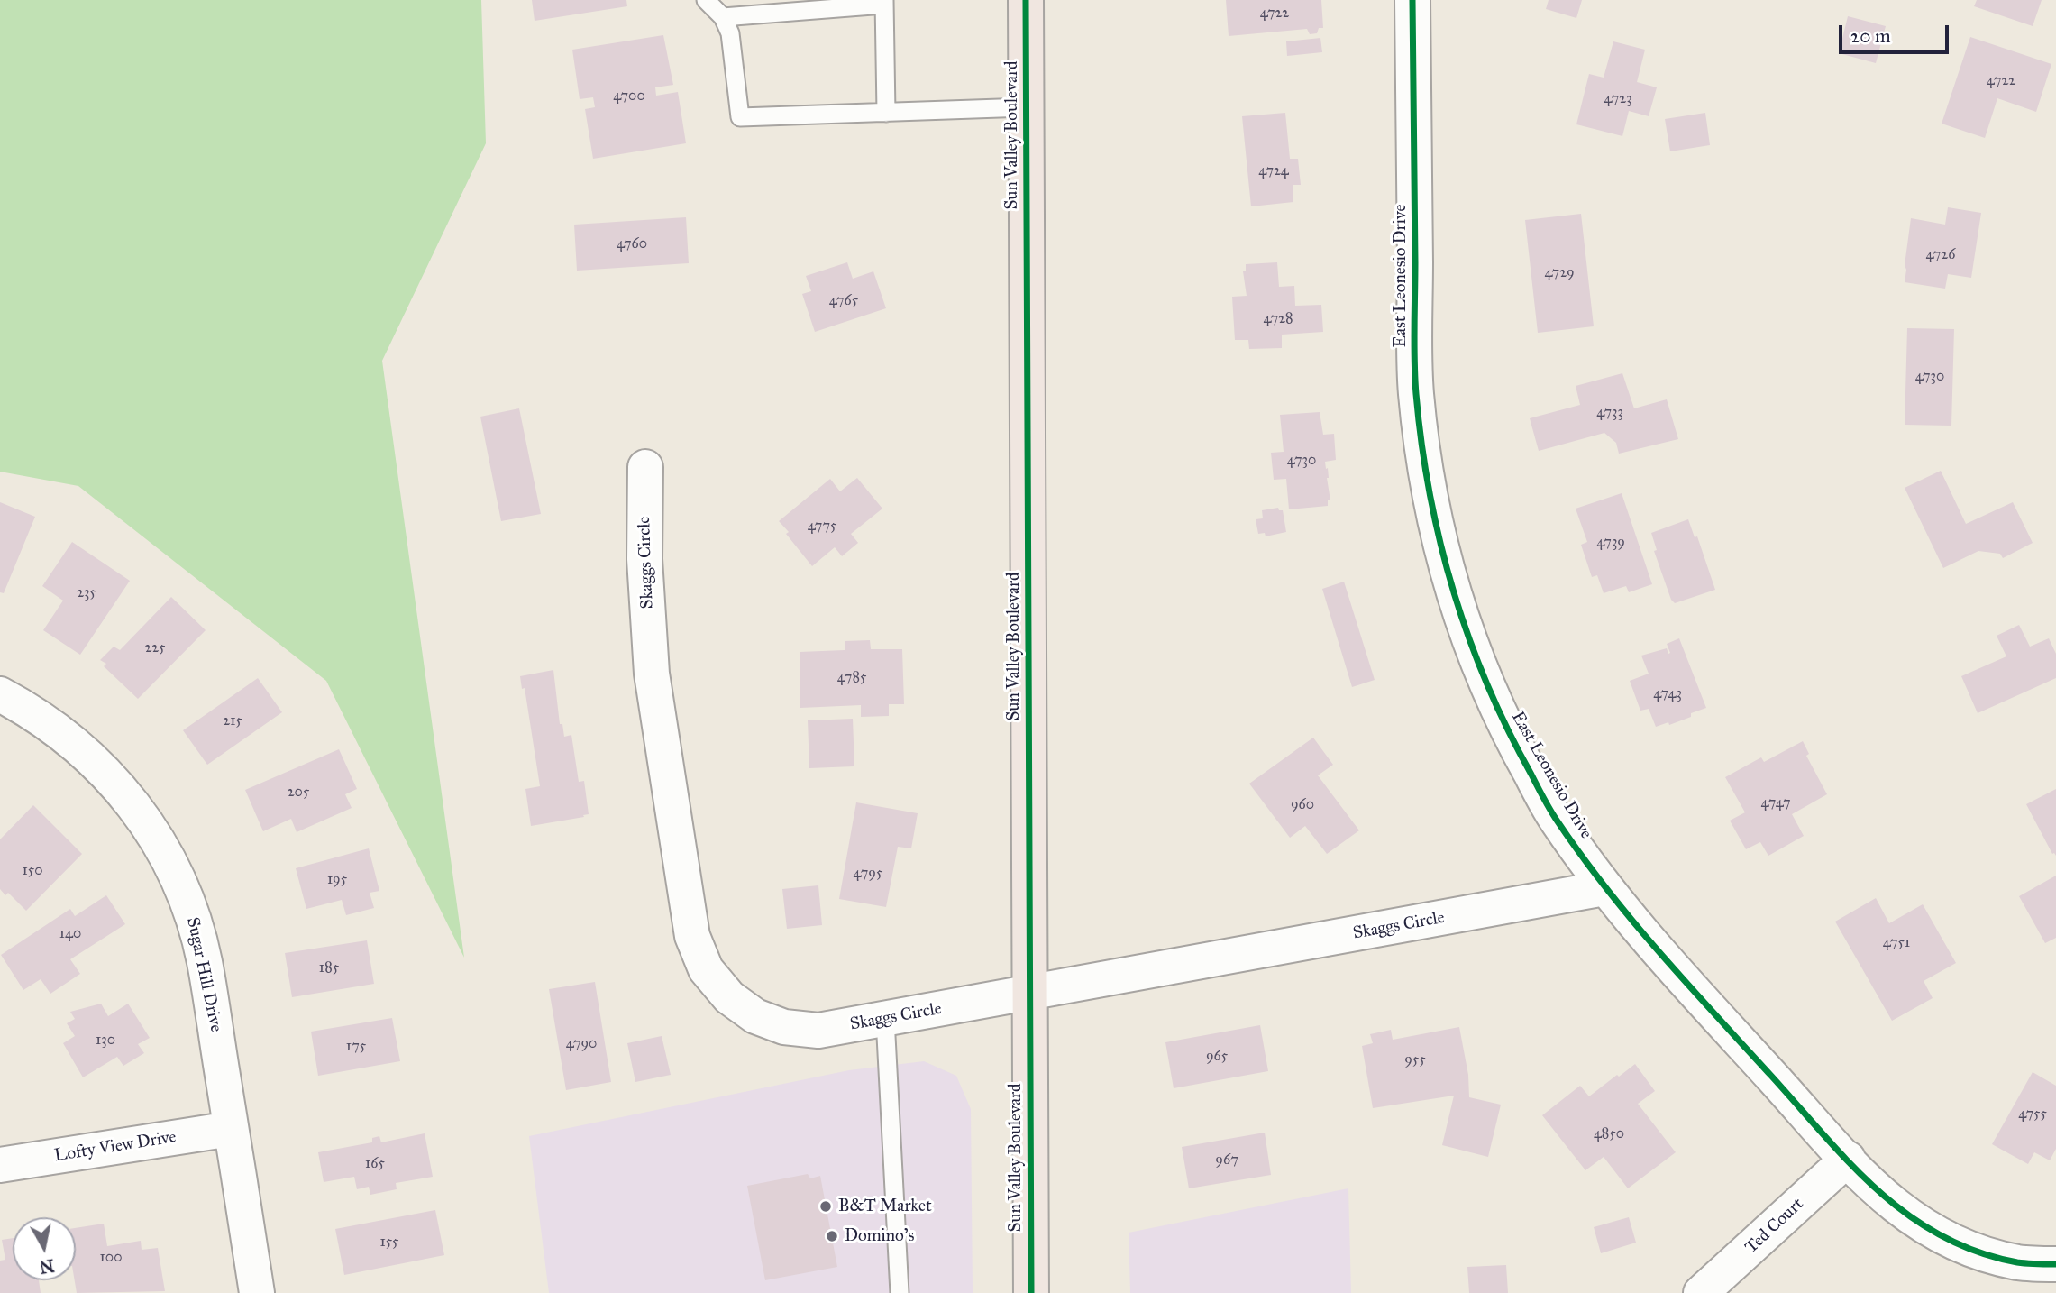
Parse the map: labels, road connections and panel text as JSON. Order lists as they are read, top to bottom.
{
  "streets": {
    "main road": ["Sun Valley Boulevard"],
    "street": [
      "East Leonesio Drive",
      "Skaggs Circle",
      "Sugar Hill Drive",
      "Lofty View Drive",
      "Ted Court"
    ]
  },
  "crossings": [
    ["Sun Valley Boulevard", "Skaggs Circle"],
    ["East Leonesio Drive", "Skaggs Circle"],
    ["East Leonesio Drive", "Ted Court"],
    ["Sugar Hill Drive", "Lofty View Drive"]
  ],
  "places": ["B&T Market", "Domino's"],
  "house_numbers": [
    "4722",
    "4722",
    "4700",
    "4723",
    "4724",
    "4760",
    "4726",
    "4729",
    "4765",
    "4728",
    "4730",
    "4733",
    "4730",
    "4775",
    "4739",
    "235",
    "225",
    "4785",
    "4743",
    "215",
    "205",
    "4747",
    "960",
    "150",
    "4795",
    "195",
    "140",
    "4751",
    "185",
    "130",
    "4790",
    "175",
    "965",
    "955",
    "4755",
    "4850",
    "967",
    "165",
    "155",
    "100"
  ],
  "scale_bar": "20 m",
  "north": "bottom"
}
